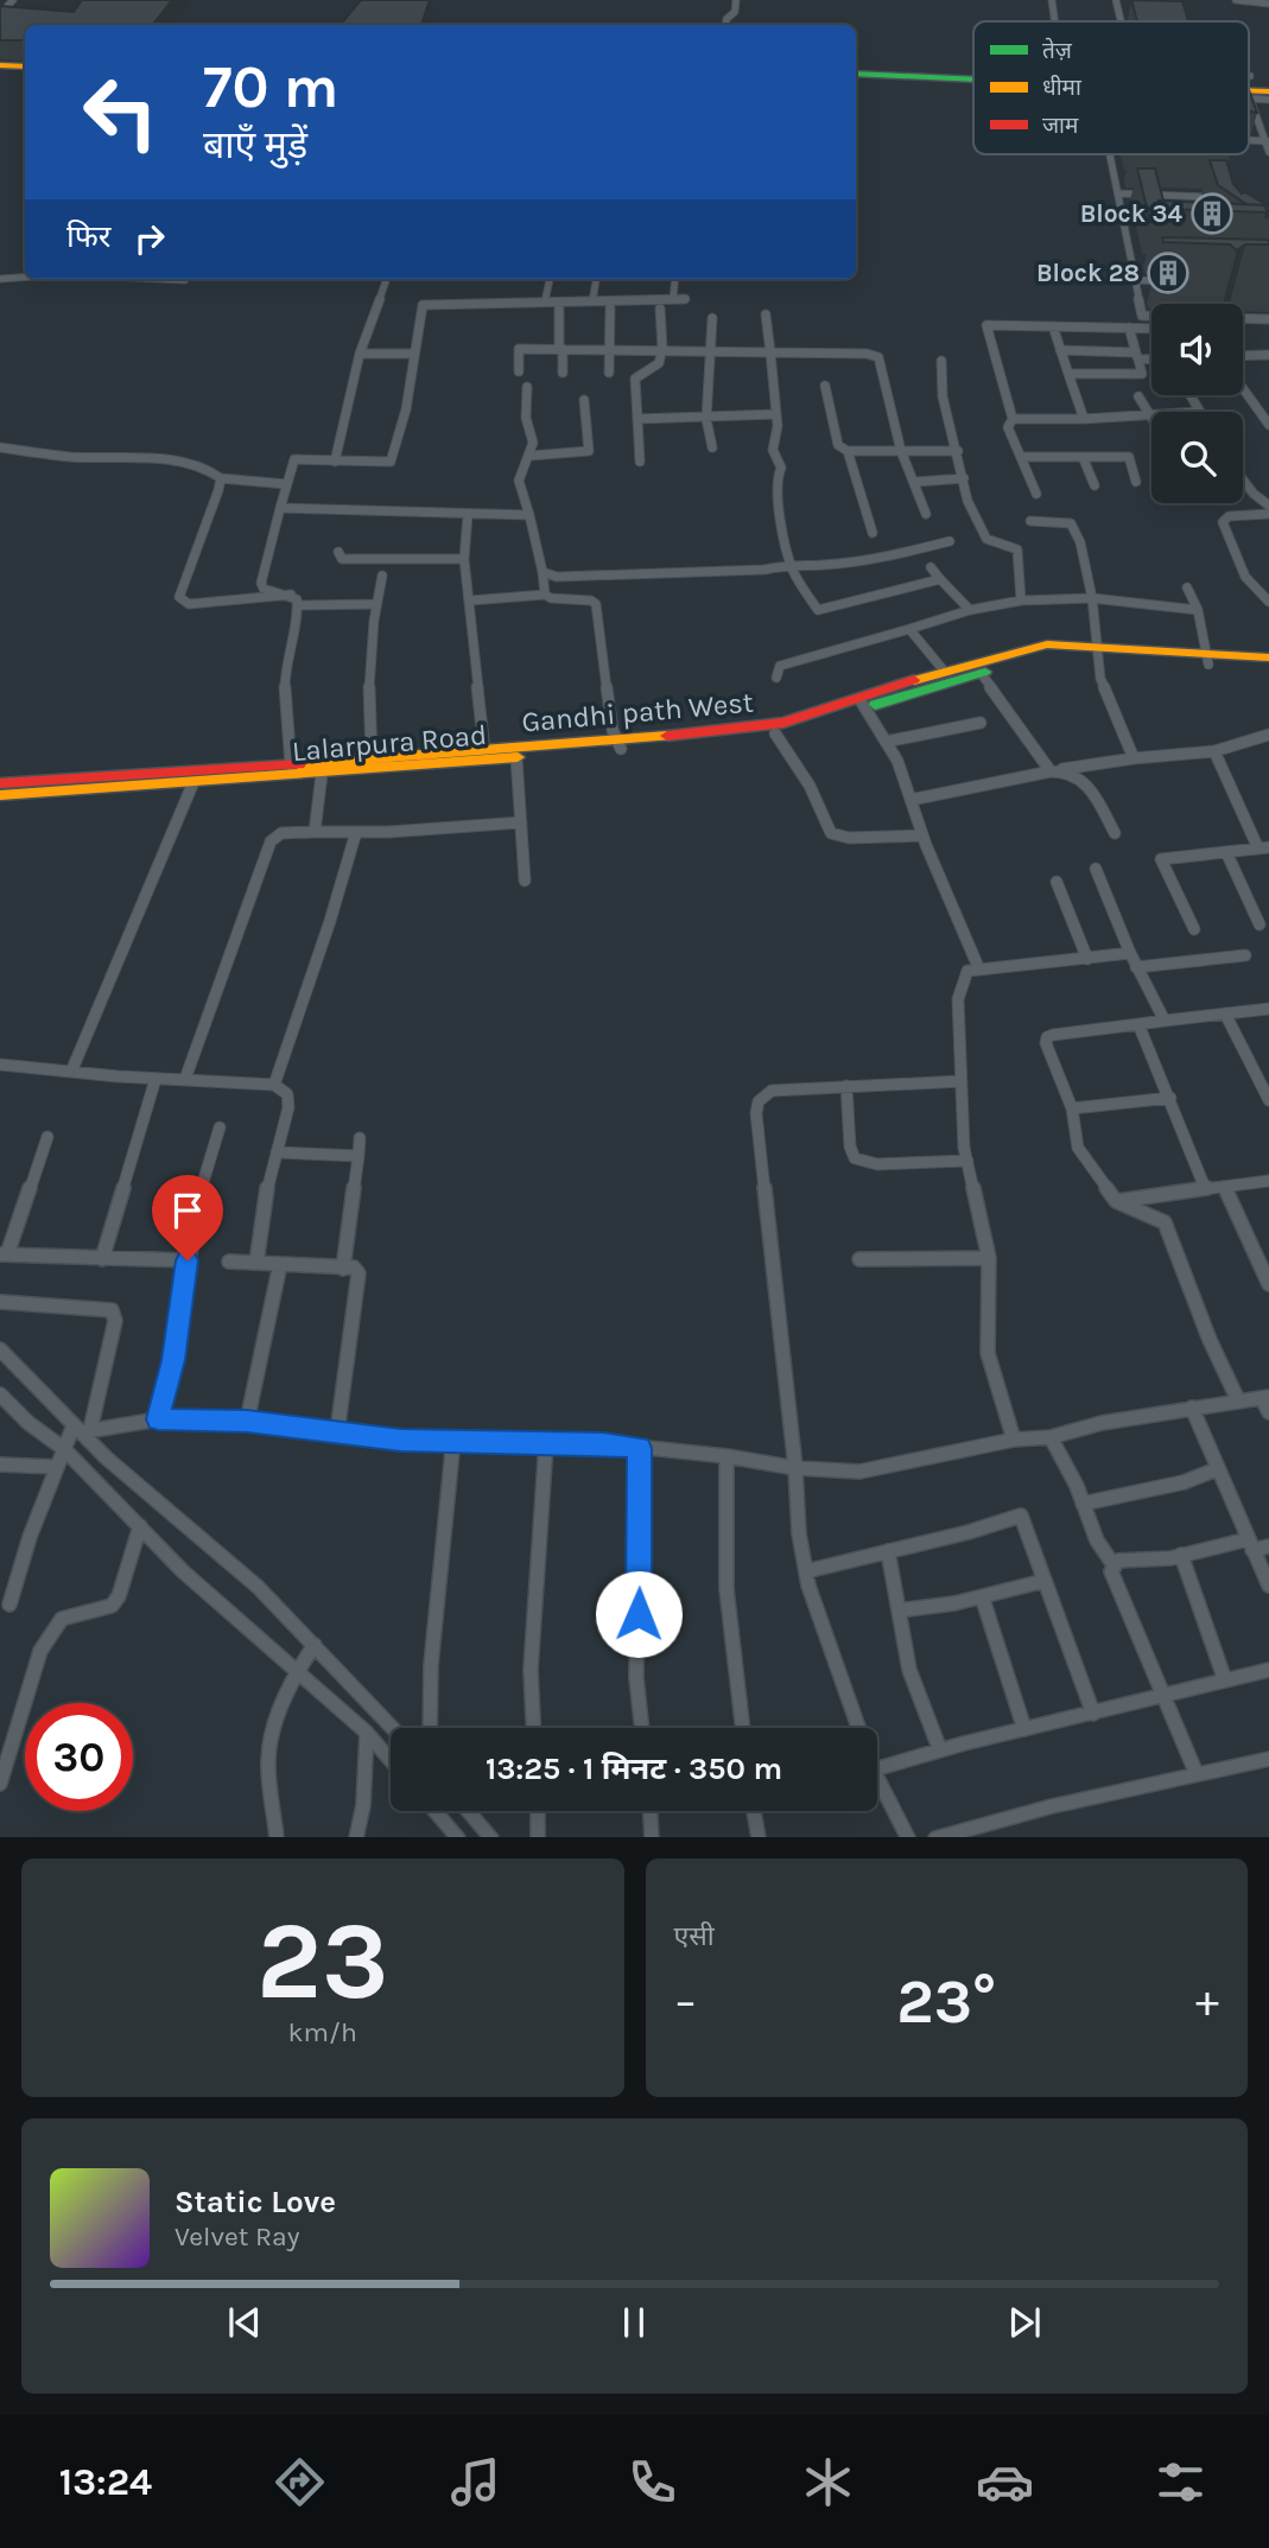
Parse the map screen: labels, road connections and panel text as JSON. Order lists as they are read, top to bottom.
{
  "streets": {
    "street": ["Gandhi path West", "Lalarpura Road"]
  },
  "crossings": [
    ["Gandhi path West", "Lalarpura Road"]
  ],
  "places": {
    "building": ["Block 34", "Block 28"]
  },
  "legend": ["तेज़", "धीमा", "जाम"],
  "page": {
    "turn": ["70 m", "बाएँ मुड़ें"],
    "then": "फिर",
    "limit": "30",
    "trip": "13:25 · 1 मिनट · 350 m",
    "tile": [
      ["23", "km/h"],
      "एसी"
    ],
    "heat": ["−", "23°", "+"],
    "song": ["Static Love", "Velvet Ray"],
    "tabs": "13:24"
  }
}
